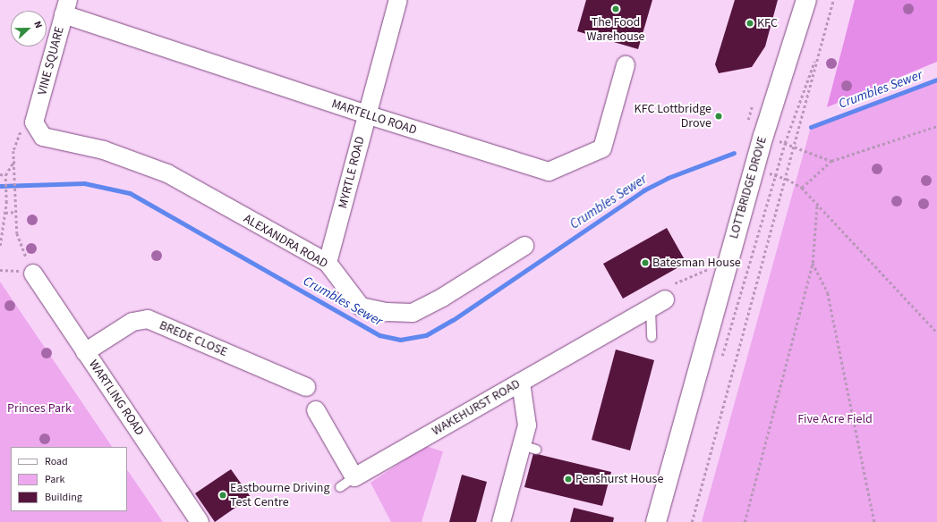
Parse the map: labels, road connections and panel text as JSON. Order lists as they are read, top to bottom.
{
  "streets": {
    "street": [
      "VINE SQUARE",
      "MARTELLO ROAD",
      "MYRTLE ROAD",
      "LOTTBRIDGE DROVE",
      "ALEXANDRA ROAD",
      "BREDE CLOSE",
      "WARTLING ROAD",
      "WAKEHURST ROAD"
    ]
  },
  "crossings": [
    ["VINE SQUARE", "MARTELLO ROAD"],
    ["VINE SQUARE", "ALEXANDRA ROAD"],
    ["MARTELLO ROAD", "MYRTLE ROAD"],
    ["MYRTLE ROAD", "ALEXANDRA ROAD"],
    ["BREDE CLOSE", "WARTLING ROAD"]
  ],
  "water": ["Crumbles Sewer"],
  "parks": ["Princes Park", "Five Acre Field"],
  "places": [
    "The Food Warehouse",
    "KFC",
    "KFC Lottbridge Drove",
    "Batesman House",
    "Penshurst House",
    "Eastbourne Driving Test Centre"
  ],
  "legend": ["Road", "Park", "Building"],
  "north": "right"
}
